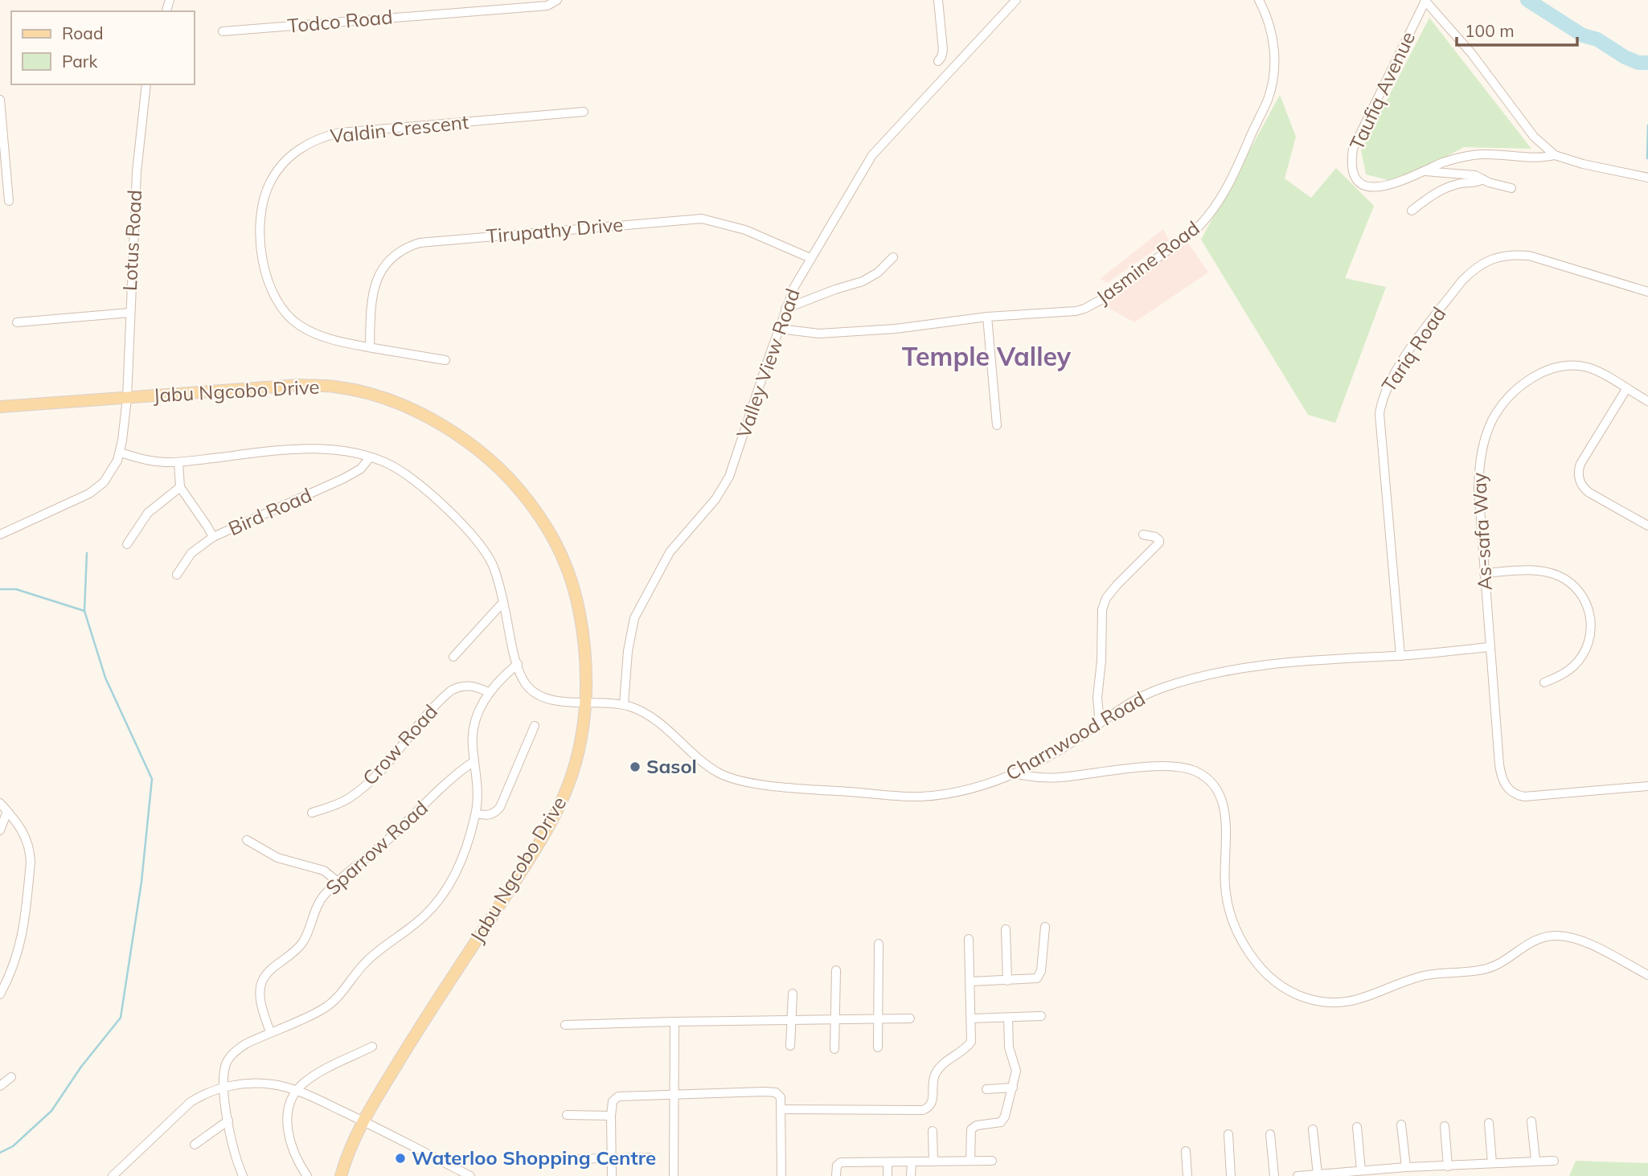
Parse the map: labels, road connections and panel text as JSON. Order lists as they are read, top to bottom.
{
  "streets": {
    "main road": ["Jabu Ngcobo Drive"],
    "street": [
      "Todco Road",
      "Taufiq Avenue",
      "Valdin Crescent",
      "Tirupathy Drive",
      "Lotus Road",
      "Jasmine Road",
      "Tariq Road",
      "Valley View Road",
      "Bird Road",
      "As-safa Way",
      "Charnwood Road",
      "Crow Road",
      "Sparrow Road"
    ]
  },
  "crossings": [
    ["Valdin Crescent", "Tirupathy Drive"],
    ["Tirupathy Drive", "Valley View Road"],
    ["Lotus Road", "Jabu Ngcobo Drive"],
    ["Lotus Road", "Charnwood Road"],
    ["Jasmine Road", "Valley View Road"],
    ["Tariq Road", "Charnwood Road"],
    ["Valley View Road", "Charnwood Road"],
    ["Jabu Ngcobo Drive", "Charnwood Road"],
    ["Bird Road", "Charnwood Road"],
    ["As-safa Way", "Charnwood Road"]
  ],
  "districts": ["Temple Valley"],
  "places": ["Sasol", "Waterloo Shopping Centre"],
  "legend": ["Road", "Park"],
  "scale_bar": "100 m"
}
